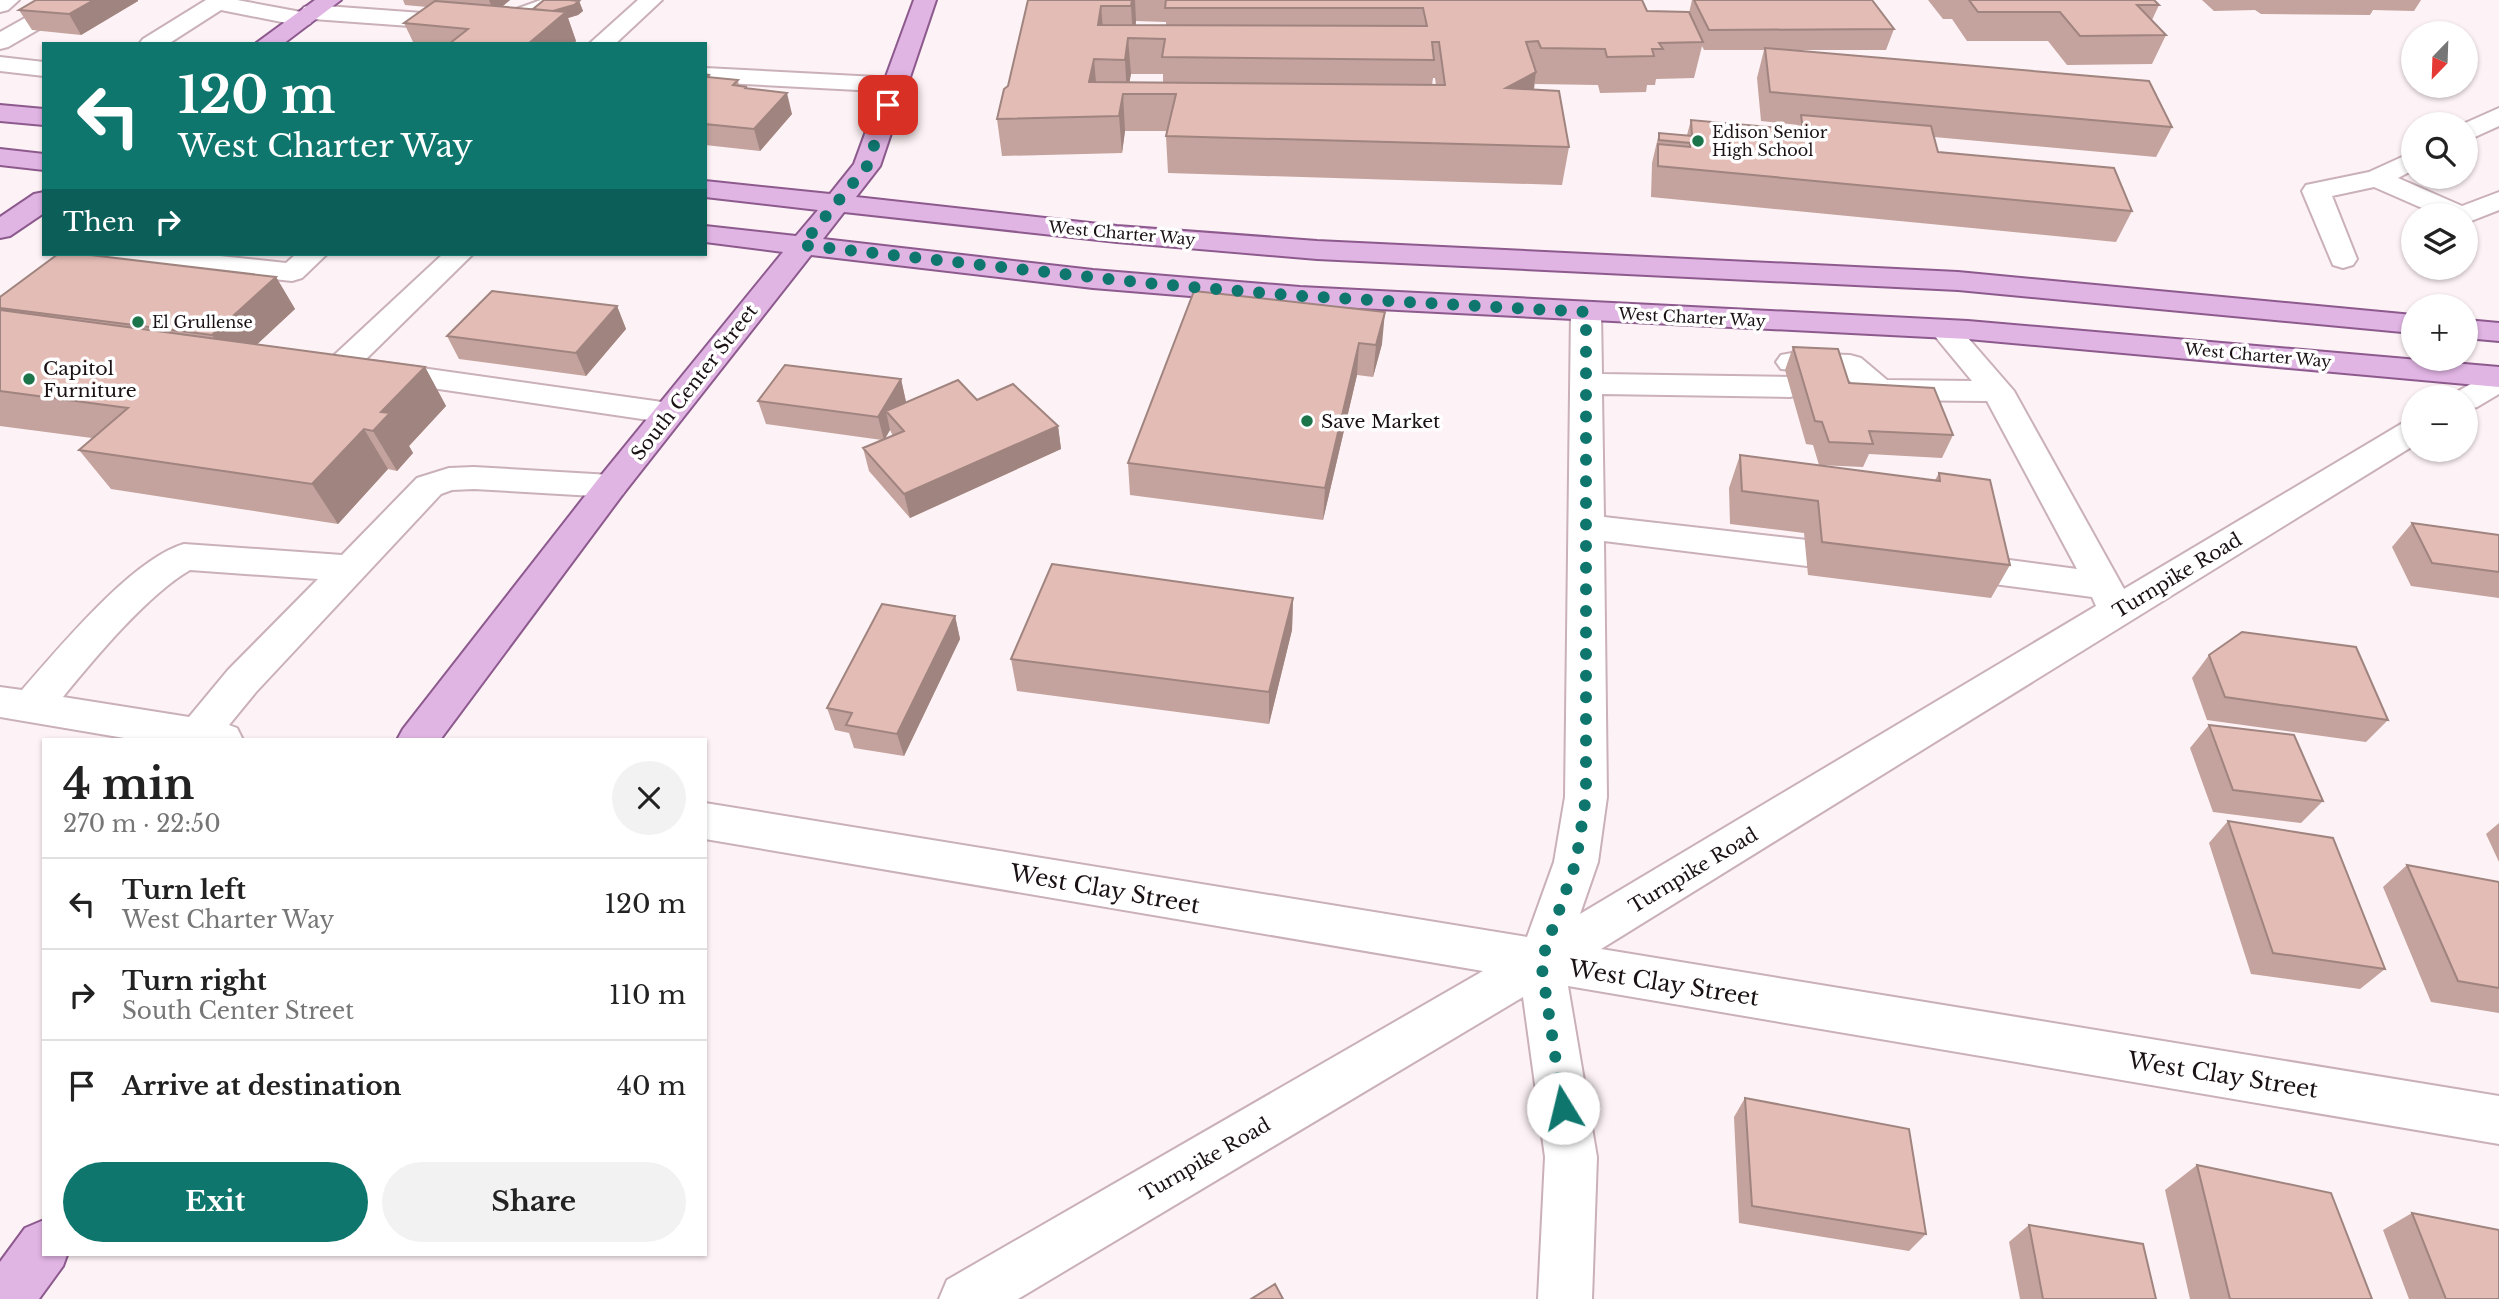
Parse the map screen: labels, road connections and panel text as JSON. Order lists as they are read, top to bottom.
{
  "streets": {
    "main road": ["West Charter Way", "South Center Street"],
    "street": ["Turnpike Road", "West Clay Street"]
  },
  "crossings": [
    ["West Charter Way", "South Center Street"],
    ["Turnpike Road", "West Clay Street"]
  ],
  "places": [
    "Edison Senior High School",
    "El Grullense",
    "Capitol Furniture",
    "Save Market"
  ],
  "north": "bottom left",
  "page": {
    "map_buttons": ["+", "−"],
    "turn": ["120 m", "West Charter Way"],
    "then": "Then",
    "heading": ["4 min", "270 m · 22:50"],
    "list": [
      {
        "name": "Turn left",
        "note": "West Charter Way",
        "value": "120 m"
      },
      {
        "name": "Turn right",
        "note": "South Center Street",
        "value": "110 m"
      },
      {
        "name": "Arrive at destination",
        "value": "40 m"
      }
    ],
    "buttons": ["Exit", "Share"]
  }
}
